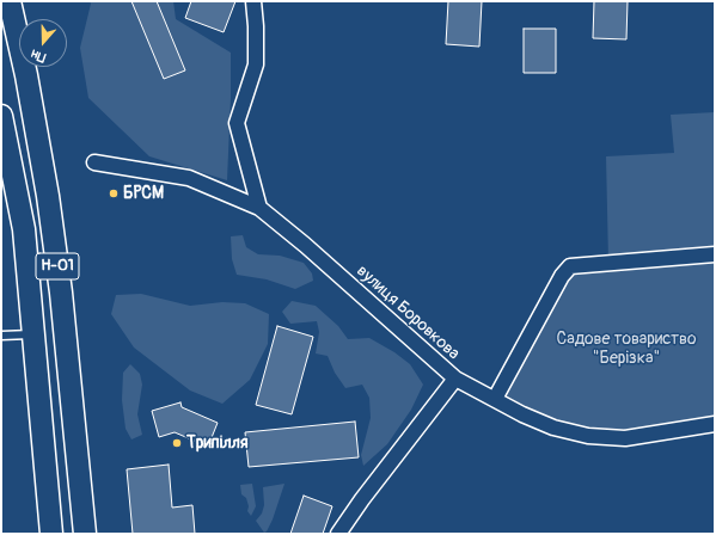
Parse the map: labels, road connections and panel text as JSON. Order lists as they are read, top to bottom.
{
  "streets": {
    "main road": ["Н-01"],
    "street": ["вулиця Боровкова"]
  },
  "parks": ["Садове товариство \"Берізка\""],
  "places": ["БРСМ", "Трипілля"],
  "north": "bottom"
}
